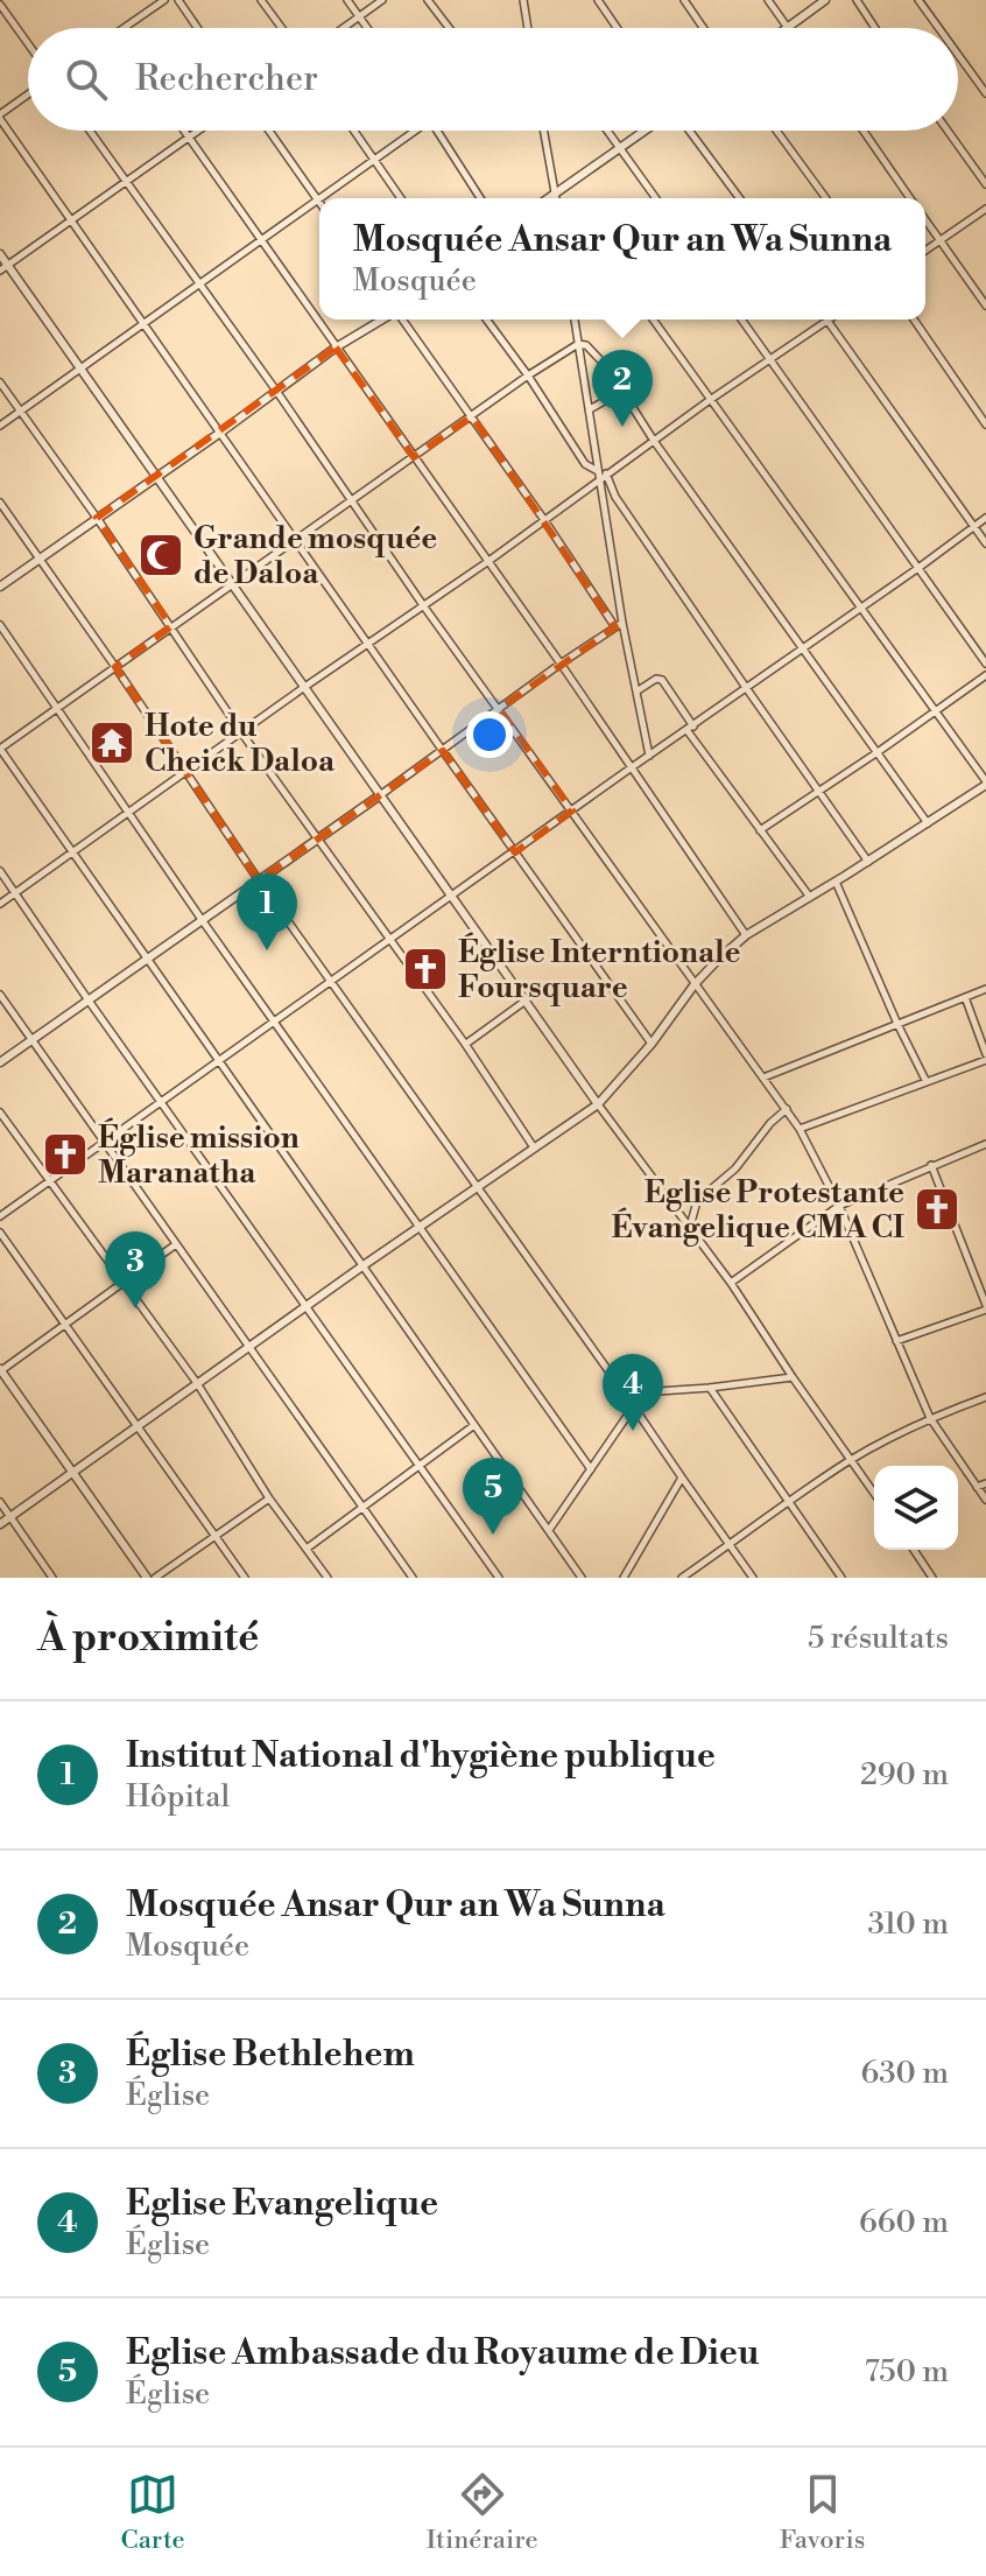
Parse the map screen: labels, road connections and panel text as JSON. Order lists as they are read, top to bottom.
{
  "places": {
    "mosque": ["Grande mosquée de Daloa"],
    "temple": ["Hote du Cheick Daloa"],
    "church": ["Église Interntionale Foursquare", "Église mission Maranatha", "Eglise Protestante Évangelique CMA CI"]
  },
  "page": {
    "search": "Rechercher",
    "popup": ["Mosquée Ansar Qur an Wa Sunna", "Mosquée"],
    "pins": [
      "2",
      "1",
      "3",
      "4",
      "5"
    ],
    "heading": ["À proximité", "5 résultats"],
    "list": [
      {
        "mark": "1",
        "name": "Institut National d'hygiène publique",
        "note": "Hôpital",
        "value": "290 m"
      },
      {
        "mark": "2",
        "name": "Mosquée Ansar Qur an Wa Sunna",
        "note": "Mosquée",
        "value": "310 m"
      },
      {
        "mark": "3",
        "name": "Église Bethlehem",
        "note": "Église",
        "value": "630 m"
      },
      {
        "mark": "4",
        "name": "Eglise Evangelique",
        "note": "Église",
        "value": "660 m"
      },
      {
        "mark": "5",
        "name": "Eglise Ambassade du Royaume de Dieu",
        "note": "Église",
        "value": "750 m"
      }
    ],
    "nav": ["Carte", "Itinéraire", "Favoris"]
  }
}
